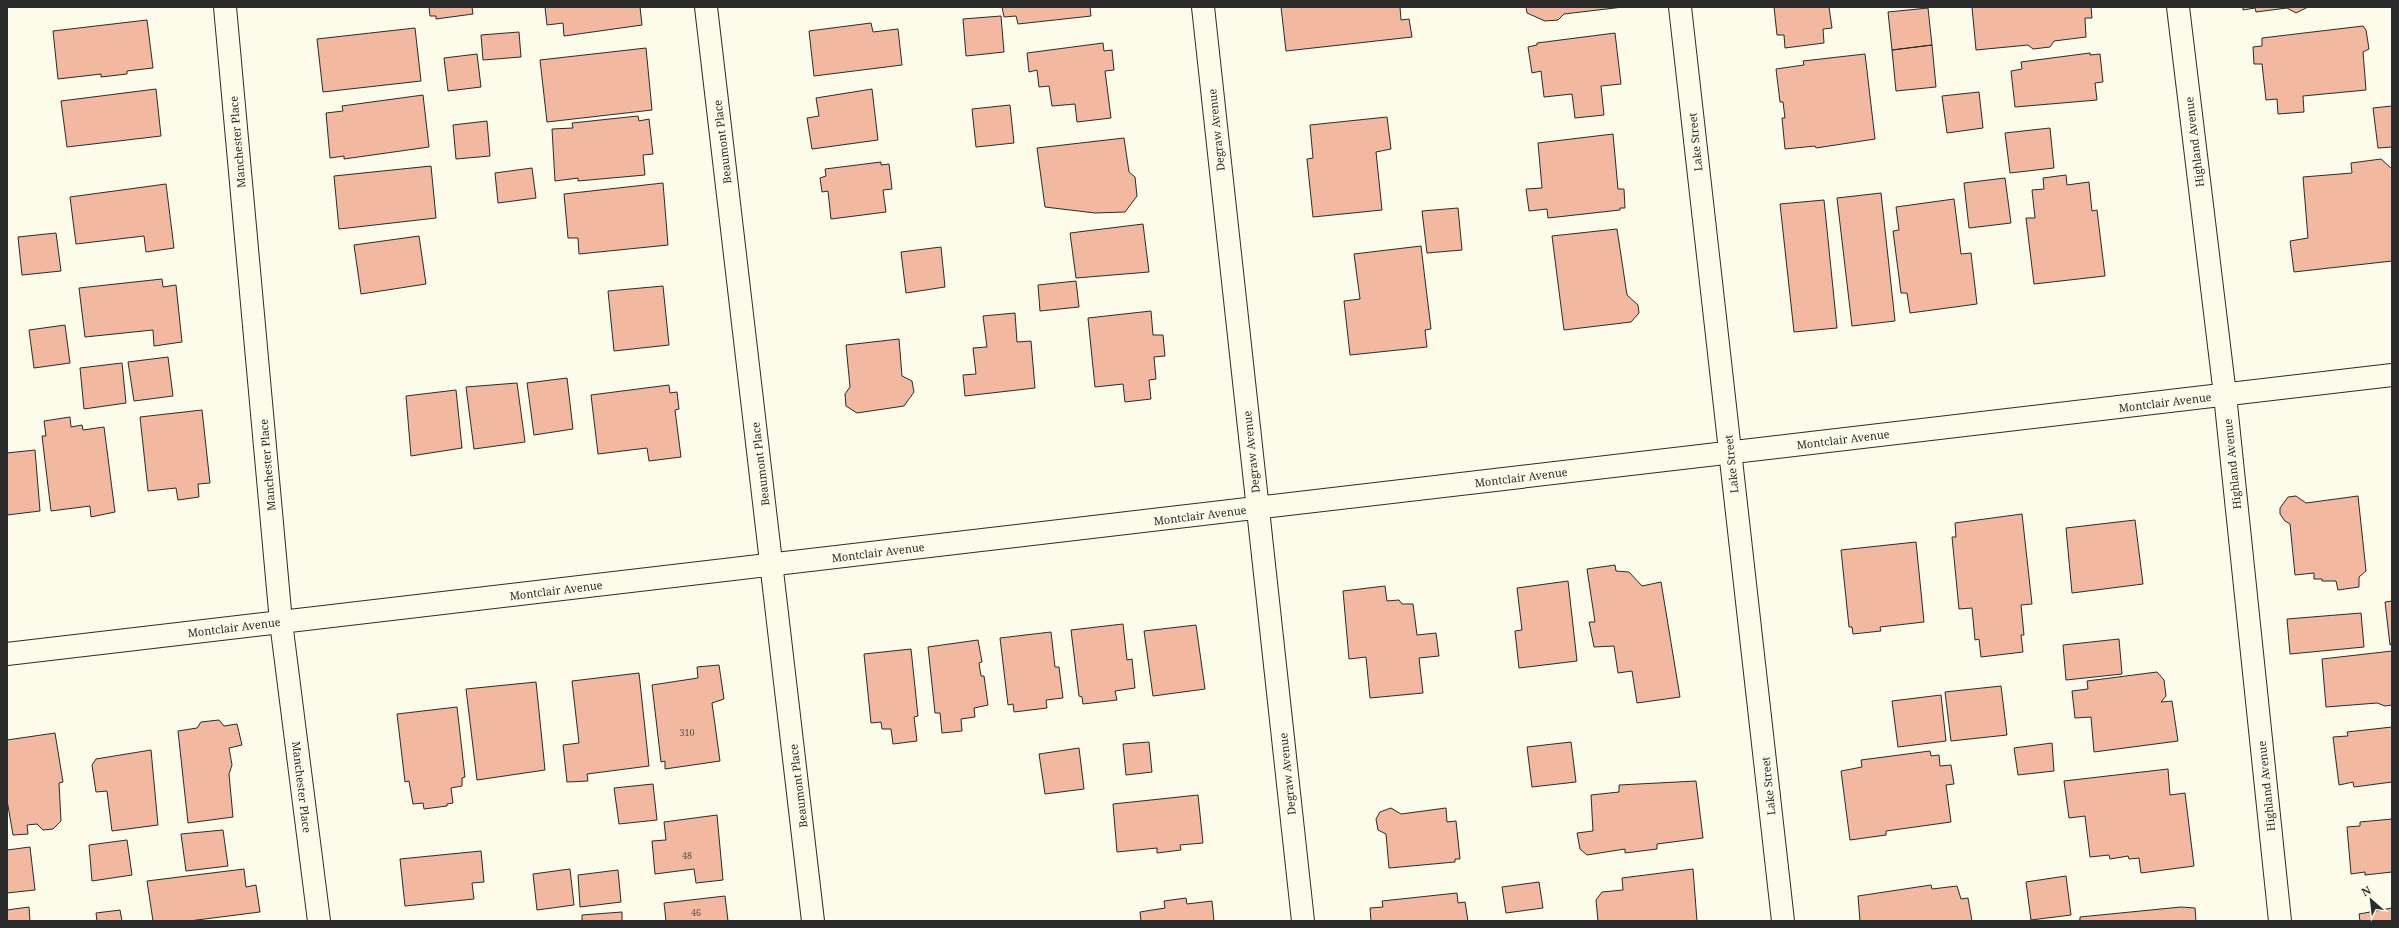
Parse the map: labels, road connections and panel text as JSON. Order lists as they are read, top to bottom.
{
  "streets": {
    "street": [
      "Degraw Avenue",
      "Manchester Place",
      "Beaumont Place",
      "Lake Street",
      "Highland Avenue",
      "Montclair Avenue"
    ]
  },
  "crossings": [
    ["Degraw Avenue", "Montclair Avenue"],
    ["Manchester Place", "Montclair Avenue"],
    ["Beaumont Place", "Montclair Avenue"],
    ["Lake Street", "Montclair Avenue"],
    ["Highland Avenue", "Montclair Avenue"]
  ],
  "house_numbers": ["310", "48", "46"],
  "north": "top left"
}
